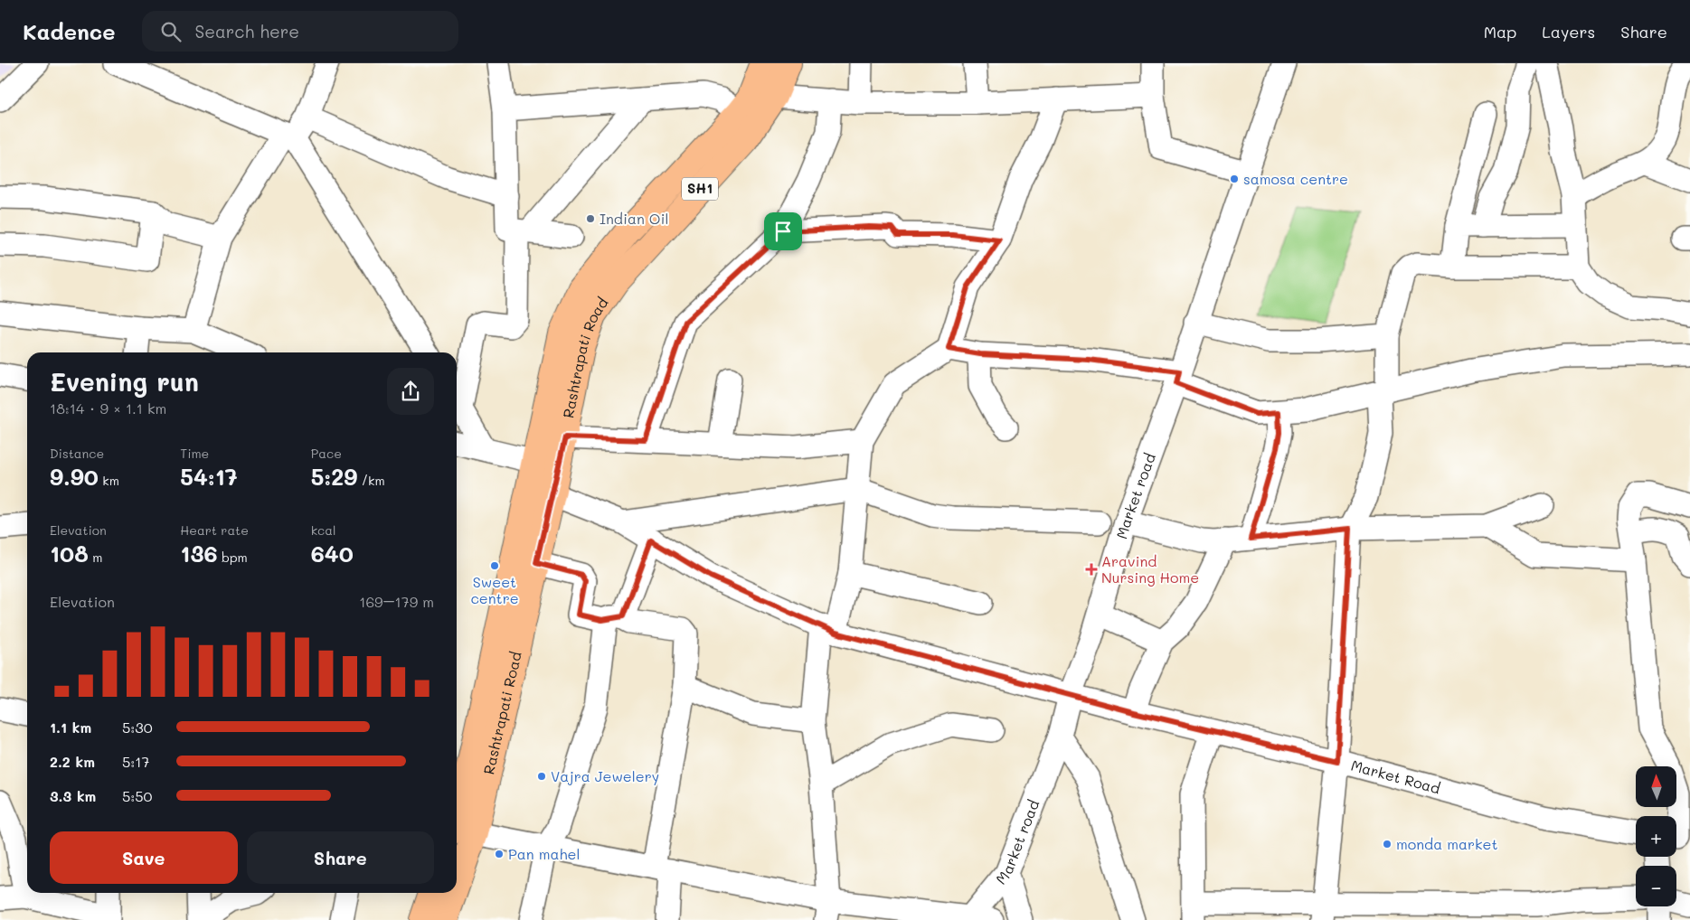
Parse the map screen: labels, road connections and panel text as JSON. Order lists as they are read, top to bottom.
{
  "streets": {
    "main road": ["SH1", "Rashtrapati Road"],
    "street": ["Market road", "Market Road"]
  },
  "crossings": [
    ["Rashtrapati Road", "Market Road"],
    ["Market road", "Market Road"]
  ],
  "places": {
    "other": [
      "samosa centre",
      "Indian Oil",
      "Sweet centre",
      "Vajra Jewelery",
      "monda market",
      "Pan mahel"
    ],
    "health": ["Aravind Nursing Home"]
  },
  "north": "top",
  "page": {
    "header": "Kadence",
    "search": "Search here",
    "nav": ["Map", "Layers", "Share"],
    "heading": ["Evening run", "18:14 · 9 × 1.1 km"],
    "stats": [
      ["Distance", "9.90 km"],
      ["Time", "54:17"],
      ["Pace", "5:29 /km"],
      ["Elevation", "108 m"],
      ["Heart rate", "136 bpm"],
      ["kcal", "640"]
    ],
    "chart": ["Elevation", "169–179 m"],
    "list": [
      {
        "name": "1.1 km",
        "note": "5:30"
      },
      {
        "name": "2.2 km",
        "note": "5:17"
      },
      {
        "name": "3.3 km",
        "note": "5:50"
      }
    ],
    "map_buttons": ["+", "−"],
    "buttons": ["Save", "Share"]
  }
}
